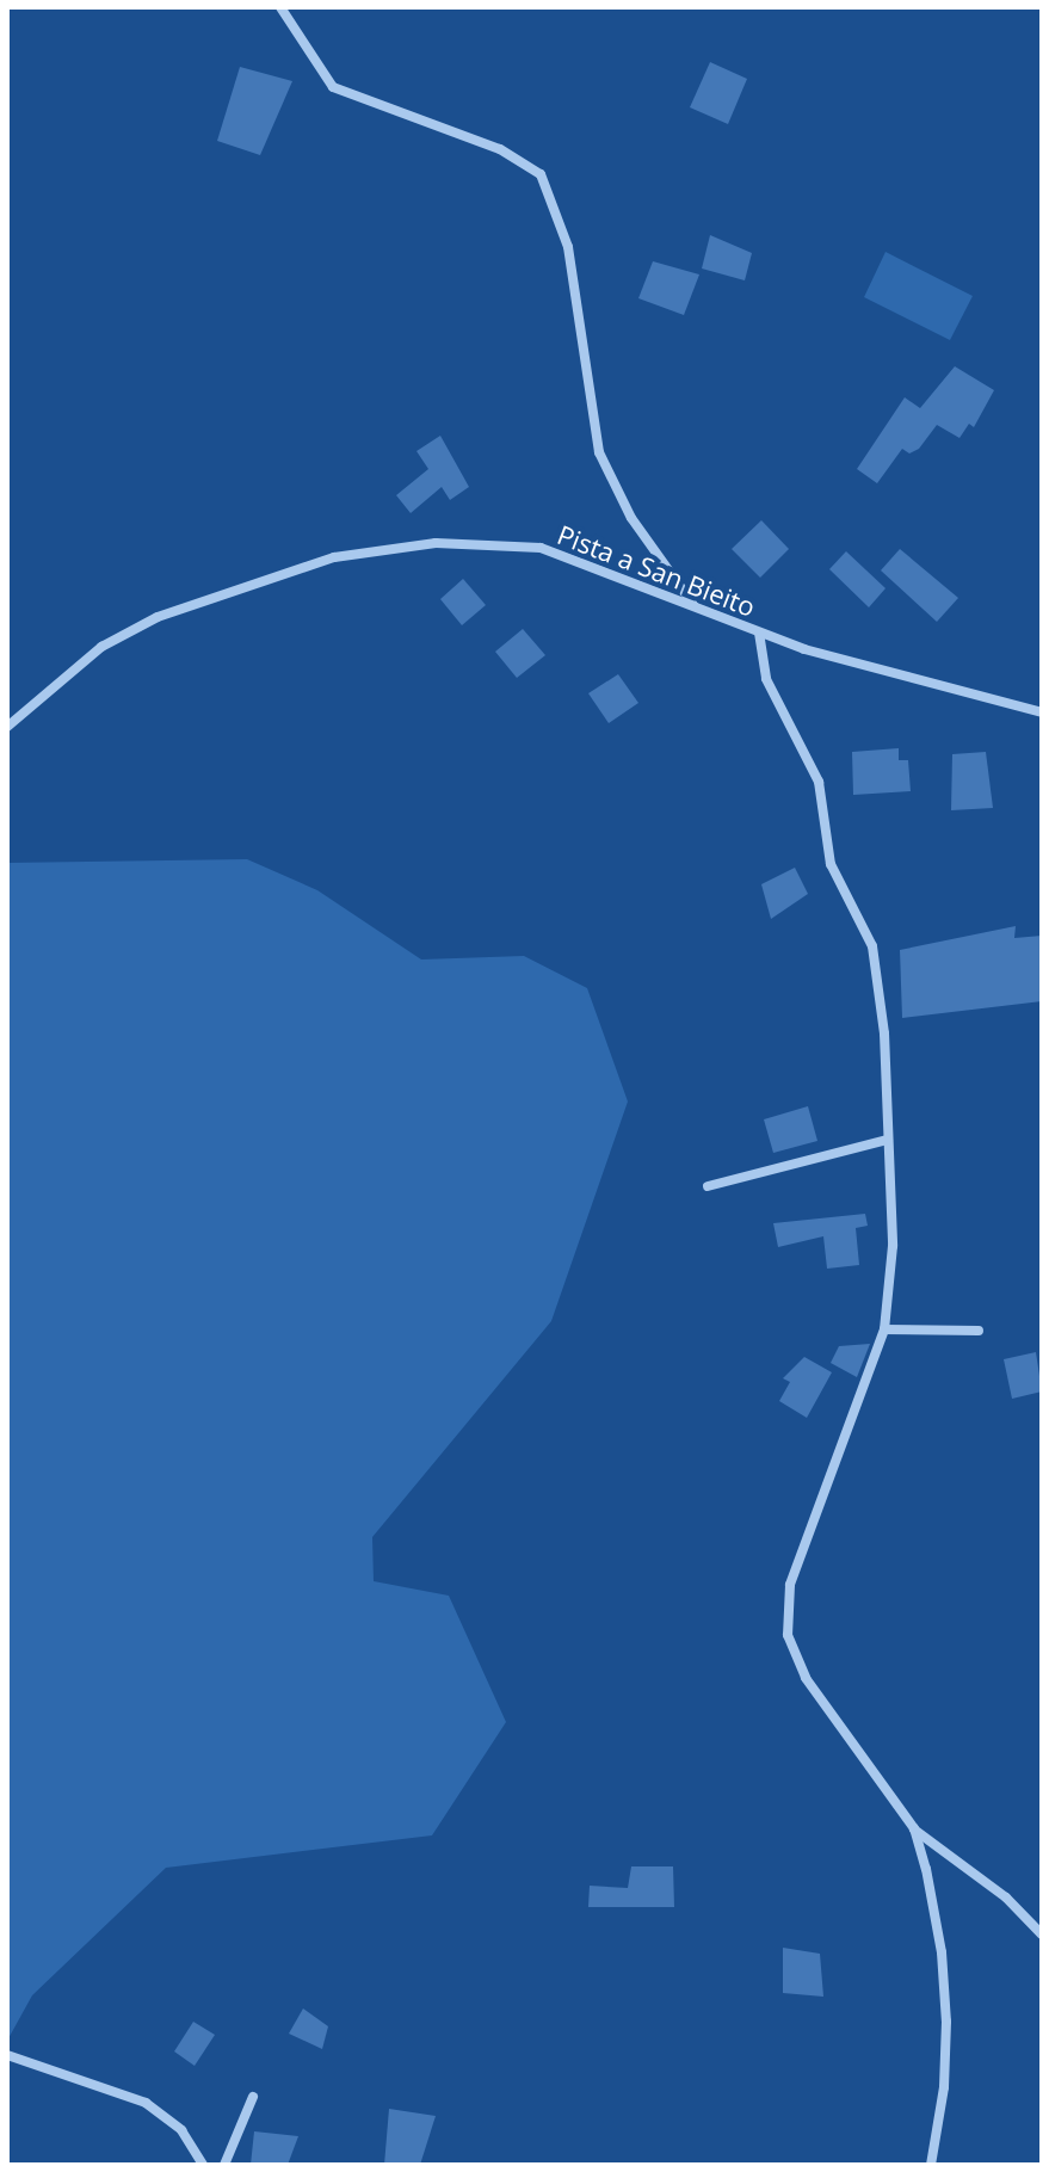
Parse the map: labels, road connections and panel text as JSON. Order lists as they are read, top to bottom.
{
  "streets": {
    "street": ["Pista a San Bieito"]
  }
}
